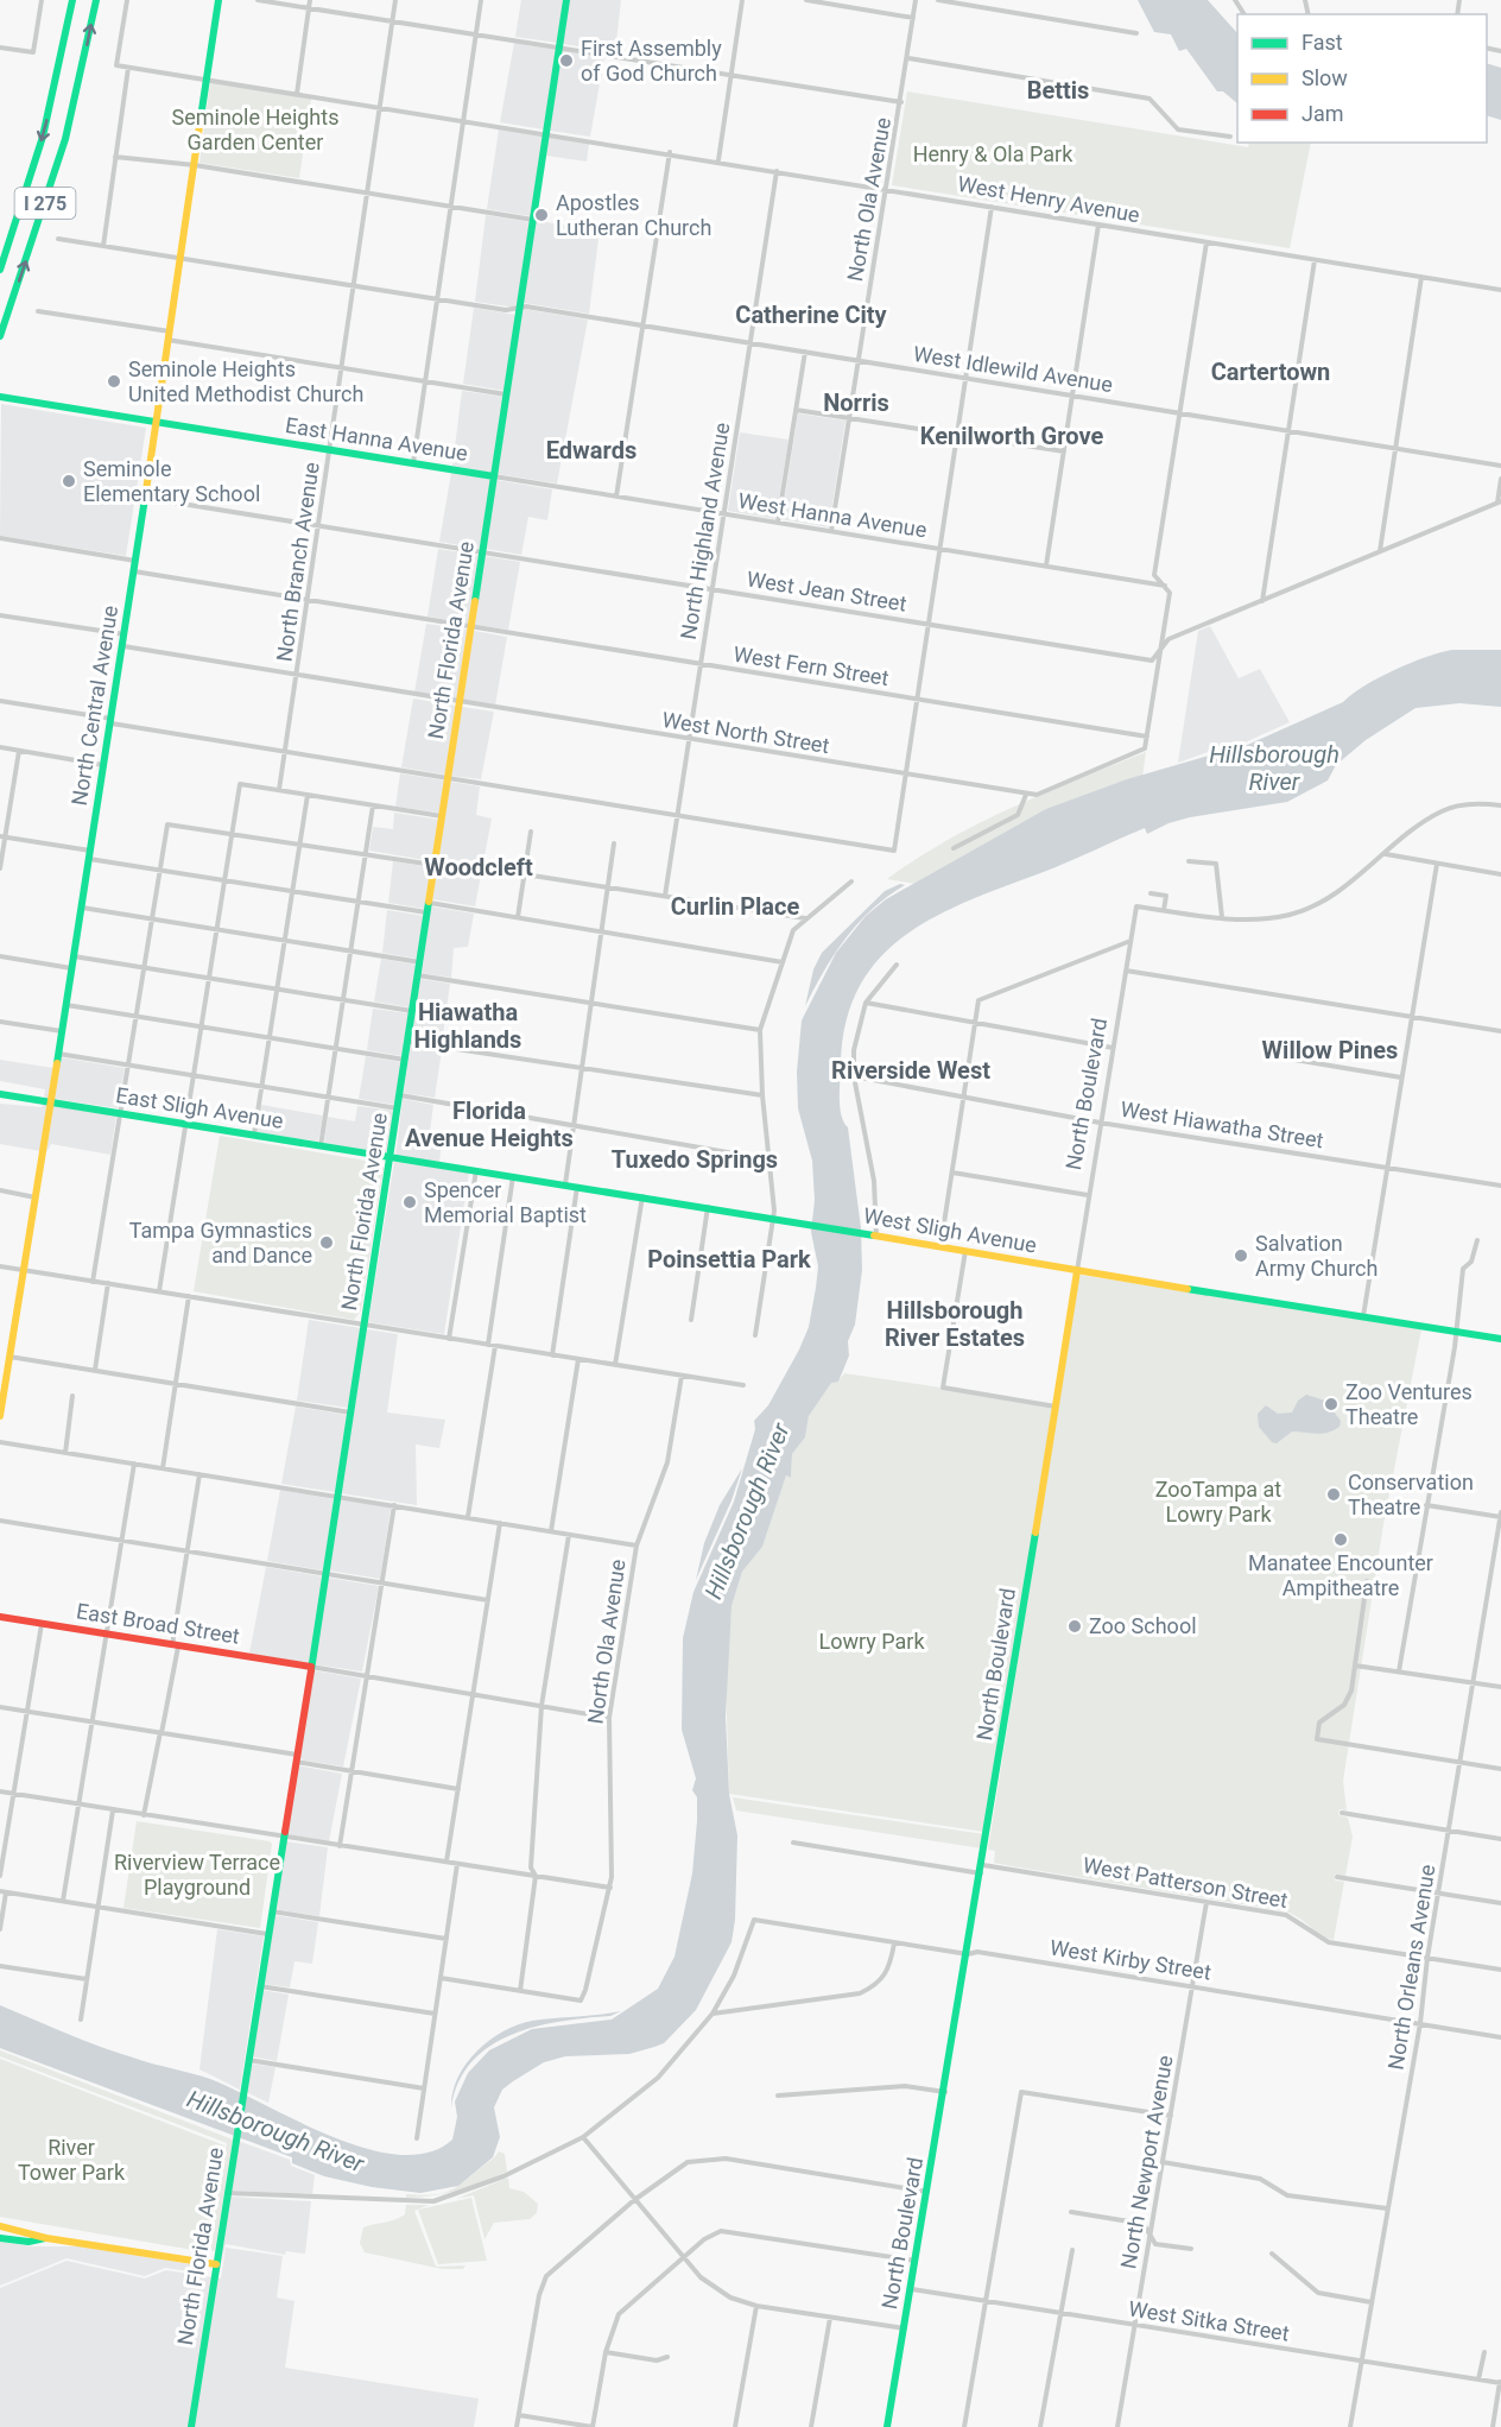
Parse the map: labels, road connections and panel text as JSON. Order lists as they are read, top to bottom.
{
  "streets": {
    "main road": [
      "I 275",
      "East Hanna Avenue",
      "North Florida Avenue",
      "North Central Avenue",
      "North Boulevard",
      "East Sligh Avenue",
      "West Sligh Avenue",
      "East Broad Street"
    ],
    "street": [
      "North Ola Avenue",
      "West Henry Avenue",
      "West Idlewild Avenue",
      "West Hanna Avenue",
      "North Highland Avenue",
      "North Branch Avenue",
      "West Jean Street",
      "West Fern Street",
      "West North Street",
      "West Hiawatha Street",
      "West Patterson Street",
      "West Kirby Street",
      "North Orleans Avenue",
      "North Newport Avenue",
      "West Sitka Street"
    ]
  },
  "crossings": [
    ["North Ola Avenue", "West Henry Avenue"],
    ["North Ola Avenue", "West Idlewild Avenue"],
    ["North Ola Avenue", "West Hanna Avenue"],
    ["West Henry Avenue", "North Highland Avenue"],
    ["West Henry Avenue", "North Branch Avenue"],
    ["West Henry Avenue", "North Florida Avenue"],
    ["West Henry Avenue", "North Central Avenue"],
    ["West Idlewild Avenue", "North Highland Avenue"],
    ["West Idlewild Avenue", "North Branch Avenue"],
    ["West Idlewild Avenue", "North Florida Avenue"],
    ["West Idlewild Avenue", "North Central Avenue"],
    ["East Hanna Avenue", "West Hanna Avenue"],
    ["East Hanna Avenue", "North Branch Avenue"],
    ["East Hanna Avenue", "North Florida Avenue"],
    ["East Hanna Avenue", "North Central Avenue"],
    ["West Hanna Avenue", "North Highland Avenue"],
    ["West Hanna Avenue", "North Florida Avenue"],
    ["North Highland Avenue", "West Jean Street"],
    ["North Highland Avenue", "West Fern Street"],
    ["North Highland Avenue", "West North Street"],
    ["North Branch Avenue", "West Jean Street"],
    ["North Branch Avenue", "West Fern Street"],
    ["North Branch Avenue", "West North Street"],
    ["West Jean Street", "North Florida Avenue"],
    ["West Jean Street", "North Central Avenue"],
    ["North Florida Avenue", "West Fern Street"],
    ["North Florida Avenue", "West North Street"],
    ["North Florida Avenue", "East Sligh Avenue"],
    ["North Florida Avenue", "West Sligh Avenue"],
    ["North Florida Avenue", "East Broad Street"],
    ["West Fern Street", "North Central Avenue"],
    ["North Central Avenue", "West North Street"],
    ["North Central Avenue", "East Sligh Avenue"],
    ["North Boulevard", "West Hiawatha Street"],
    ["North Boulevard", "West Sligh Avenue"],
    ["North Boulevard", "West Patterson Street"],
    ["North Boulevard", "West Kirby Street"],
    ["North Boulevard", "West Sitka Street"],
    ["East Sligh Avenue", "West Sligh Avenue"],
    ["West Patterson Street", "North Orleans Avenue"],
    ["West Patterson Street", "North Newport Avenue"],
    ["West Kirby Street", "North Orleans Avenue"],
    ["West Kirby Street", "North Newport Avenue"],
    ["North Orleans Avenue", "West Sitka Street"],
    ["North Newport Avenue", "West Sitka Street"]
  ],
  "districts": [
    "Bettis",
    "Catherine City",
    "Cartertown",
    "Norris",
    "Kenilworth Grove",
    "Edwards",
    "Woodcleft",
    "Curlin Place",
    "Hiawatha Highlands",
    "Willow Pines",
    "Riverside West",
    "Florida Avenue Heights",
    "Tuxedo Springs",
    "Poinsettia Park",
    "Hillsborough River Estates"
  ],
  "water": ["Hillsborough River"],
  "parks": [
    "Seminole Heights Garden Center",
    "Henry & Ola Park",
    "ZooTampa at Lowry Park",
    "Lowry Park",
    "Riverview Terrace Playground",
    "River Tower Park"
  ],
  "places": [
    "First Assembly of God Church",
    "Apostles Lutheran Church",
    "Seminole Heights United Methodist Church",
    "Seminole Elementary School",
    "Spencer Memorial Baptist",
    "Tampa Gymnastics and Dance",
    "Salvation Army Church",
    "Zoo Ventures Theatre",
    "Conservation Theatre",
    "Manatee Encounter Ampitheatre",
    "Zoo School"
  ],
  "legend": ["Fast", "Slow", "Jam"]
}
